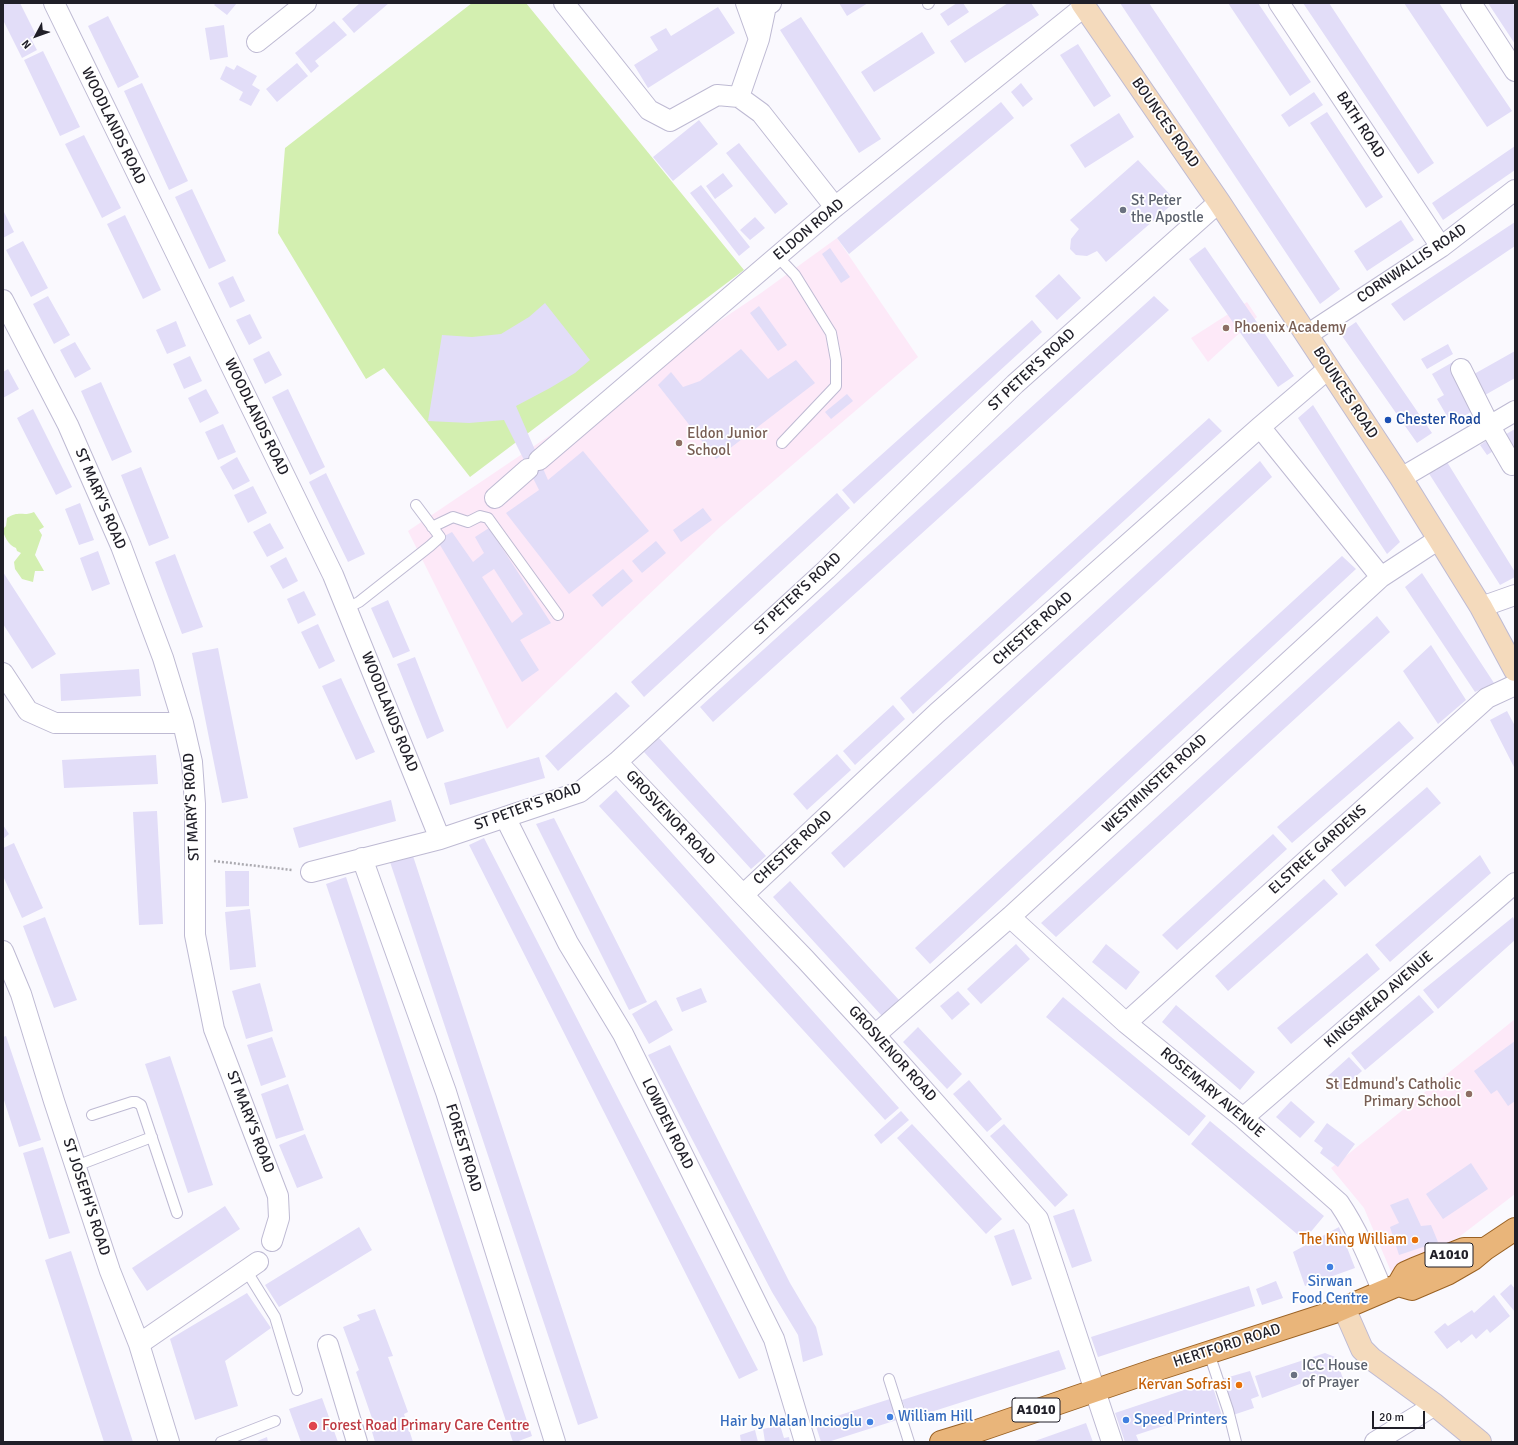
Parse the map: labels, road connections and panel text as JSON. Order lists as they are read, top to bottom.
{
  "streets": {
    "main road": ["A1010", "HERTFORD ROAD"],
    "street": [
      "BOUNCES ROAD",
      "BATH ROAD",
      "WOODLANDS ROAD",
      "ELDON ROAD",
      "CORNWALLIS ROAD",
      "ST PETER'S ROAD",
      "ST MARY'S ROAD",
      "CHESTER ROAD",
      "WESTMINSTER ROAD",
      "GROSVENOR ROAD",
      "ELSTREE GARDENS",
      "KINGSMEAD AVENUE",
      "ROSEMARY AVENUE",
      "LOWDEN ROAD",
      "FOREST ROAD",
      "ST JOSEPH'S ROAD"
    ]
  },
  "crossings": [
    ["BOUNCES ROAD", "ELDON ROAD"],
    ["BOUNCES ROAD", "CORNWALLIS ROAD"],
    ["BOUNCES ROAD", "ST PETER'S ROAD"],
    ["BOUNCES ROAD", "CHESTER ROAD"],
    ["BOUNCES ROAD", "WESTMINSTER ROAD"],
    ["BATH ROAD", "CORNWALLIS ROAD"],
    ["WOODLANDS ROAD", "ST PETER'S ROAD"],
    ["ST PETER'S ROAD", "GROSVENOR ROAD"],
    ["ST PETER'S ROAD", "LOWDEN ROAD"],
    ["ST PETER'S ROAD", "FOREST ROAD"],
    ["CHESTER ROAD", "GROSVENOR ROAD"],
    ["WESTMINSTER ROAD", "GROSVENOR ROAD"],
    ["WESTMINSTER ROAD", "ROSEMARY AVENUE"],
    ["GROSVENOR ROAD", "HERTFORD ROAD"],
    ["ELSTREE GARDENS", "ROSEMARY AVENUE"],
    ["KINGSMEAD AVENUE", "ROSEMARY AVENUE"],
    ["ROSEMARY AVENUE", "HERTFORD ROAD"]
  ],
  "places": [
    "St Peter the Apostle",
    "Phoenix Academy",
    "Chester Road",
    "Eldon Junior School",
    "St Edmund's Catholic Primary School",
    "The King William",
    "Sirwan Food Centre",
    "ICC House of Prayer",
    "Kervan Sofrasi",
    "William Hill",
    "Speed Printers",
    "Hair by Nalan Incioglu",
    "Forest Road Primary Care Centre"
  ],
  "scale_bar": "20 m",
  "north": "bottom left"
}
